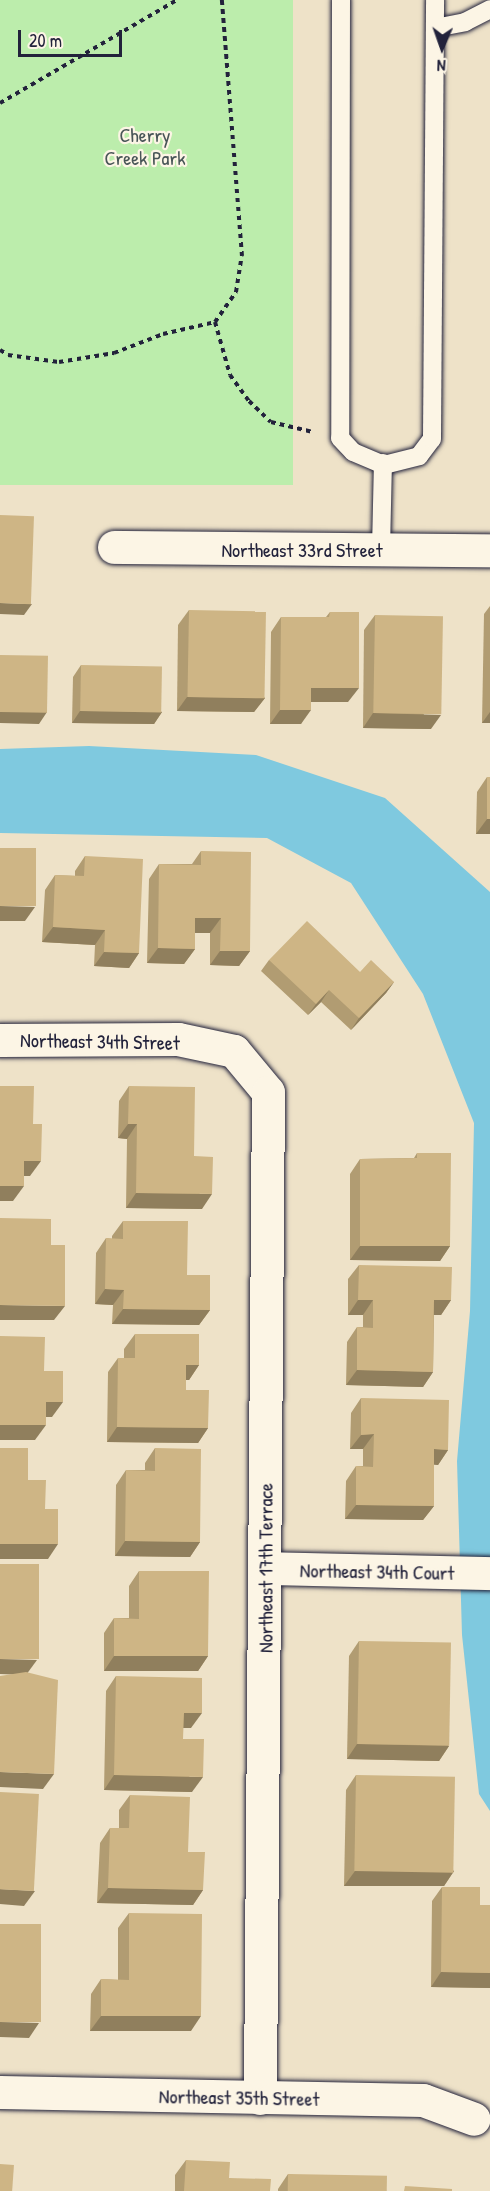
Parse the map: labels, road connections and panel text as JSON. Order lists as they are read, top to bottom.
{
  "streets": {
    "street": [
      "Northeast 33rd Street",
      "Northeast 34th Street",
      "Northeast 17th Terrace",
      "Northeast 34th Court",
      "Northeast 35th Street"
    ]
  },
  "crossings": [
    ["Northeast 34th Street", "Northeast 17th Terrace"],
    ["Northeast 17th Terrace", "Northeast 34th Court"],
    ["Northeast 17th Terrace", "Northeast 35th Street"]
  ],
  "parks": ["Cherry Creek Park"],
  "scale_bar": "20 m",
  "north": "bottom"
}
